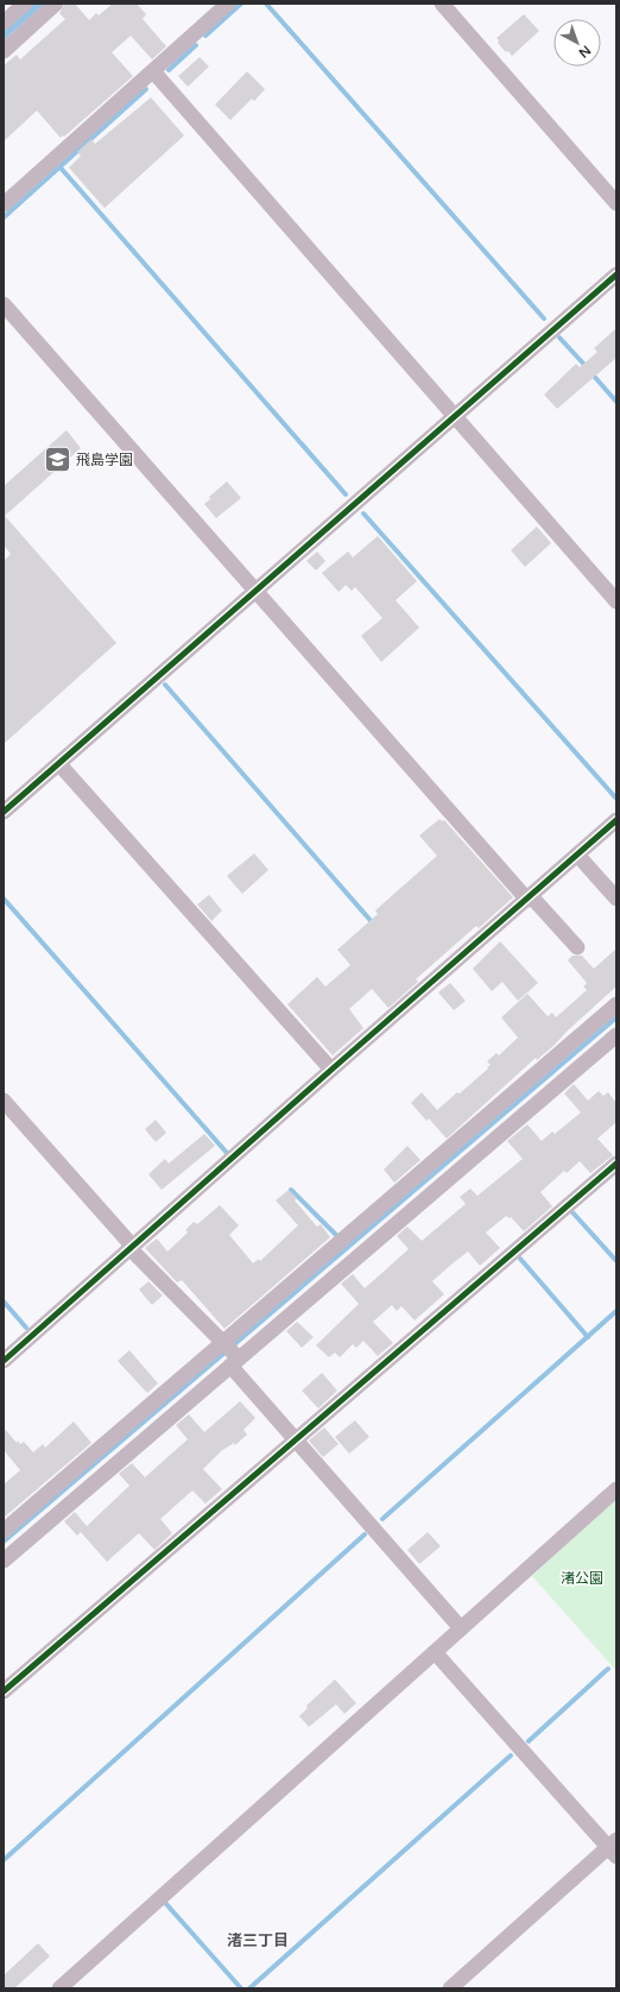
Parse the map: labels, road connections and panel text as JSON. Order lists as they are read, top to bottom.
{
  "districts": ["渚三丁目"],
  "parks": ["渚公園"],
  "places": {
    "school or university": ["飛島学園"]
  },
  "north": "bottom right"
}
